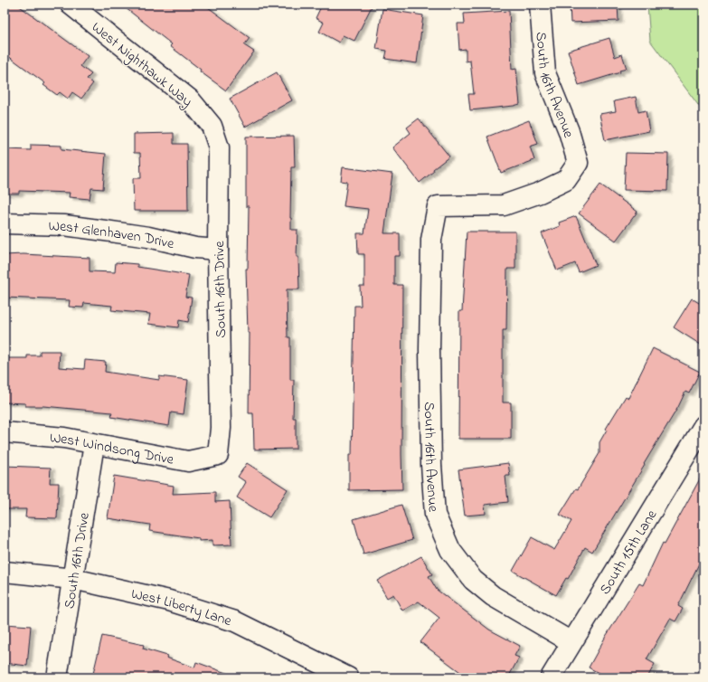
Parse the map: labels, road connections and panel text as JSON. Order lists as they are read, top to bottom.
{
  "streets": {
    "street": [
      "West Nighthawk Way",
      "South 16th Avenue",
      "West Glenhaven Drive",
      "South 16th Drive",
      "West Windsong Drive",
      "South 15th Lane",
      "West Liberty Lane"
    ]
  },
  "crossings": [
    ["West Nighthawk Way", "South 16th Drive"],
    ["South 16th Avenue", "South 15th Lane"],
    ["West Glenhaven Drive", "South 16th Drive"],
    ["South 16th Drive", "West Windsong Drive"],
    ["South 16th Drive", "West Liberty Lane"]
  ]
}
